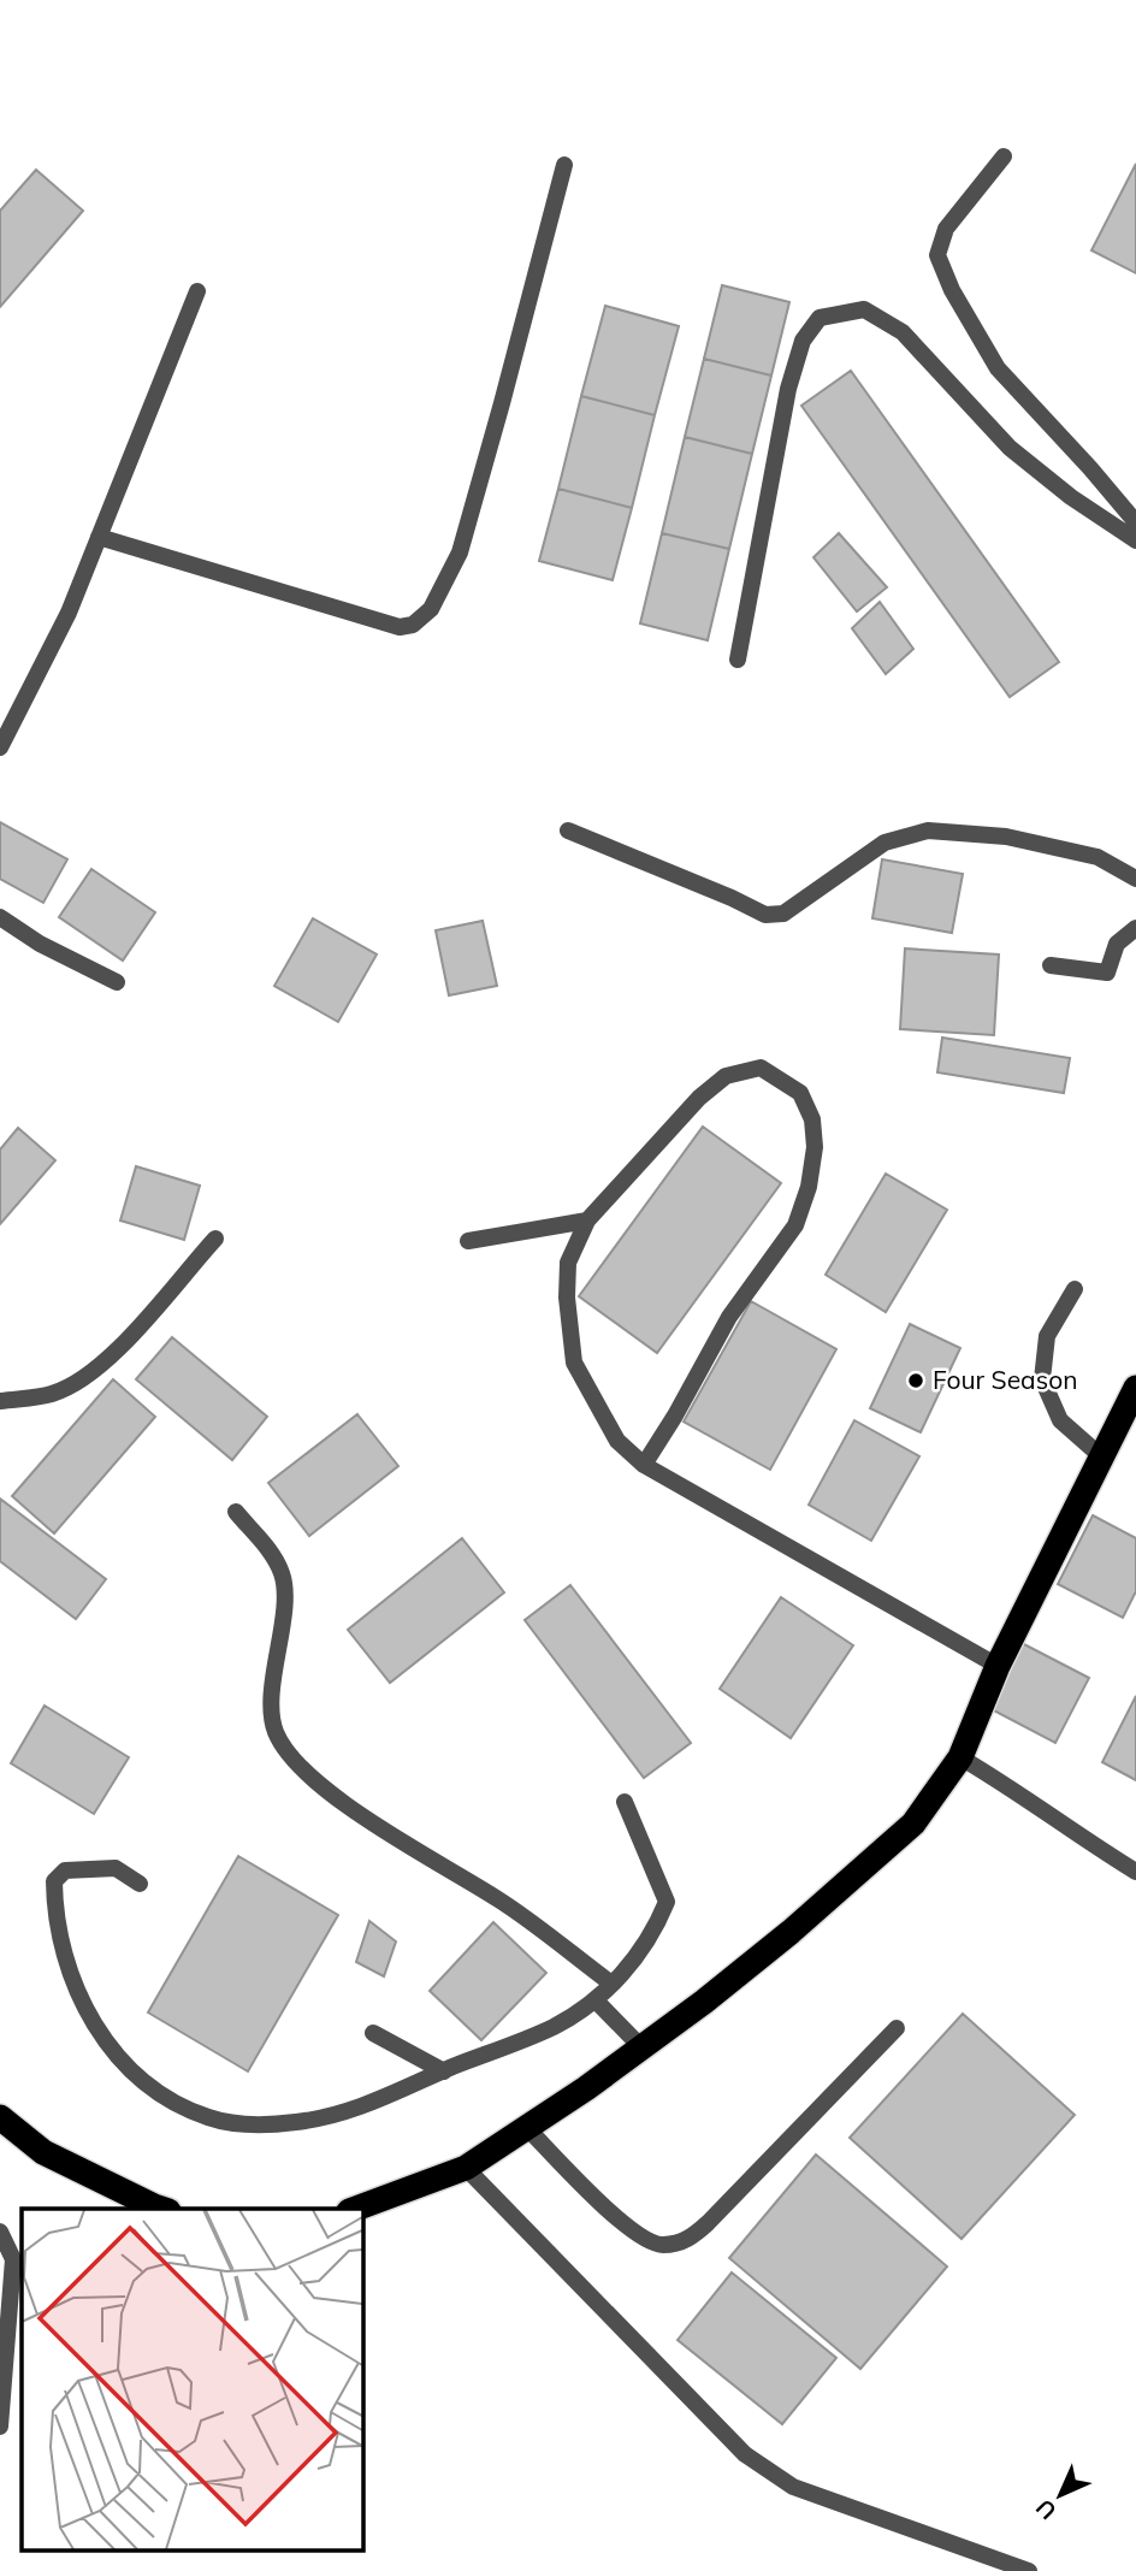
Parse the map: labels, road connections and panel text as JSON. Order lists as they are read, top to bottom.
{
  "places": ["Four Season"],
  "north": "bottom left"
}
